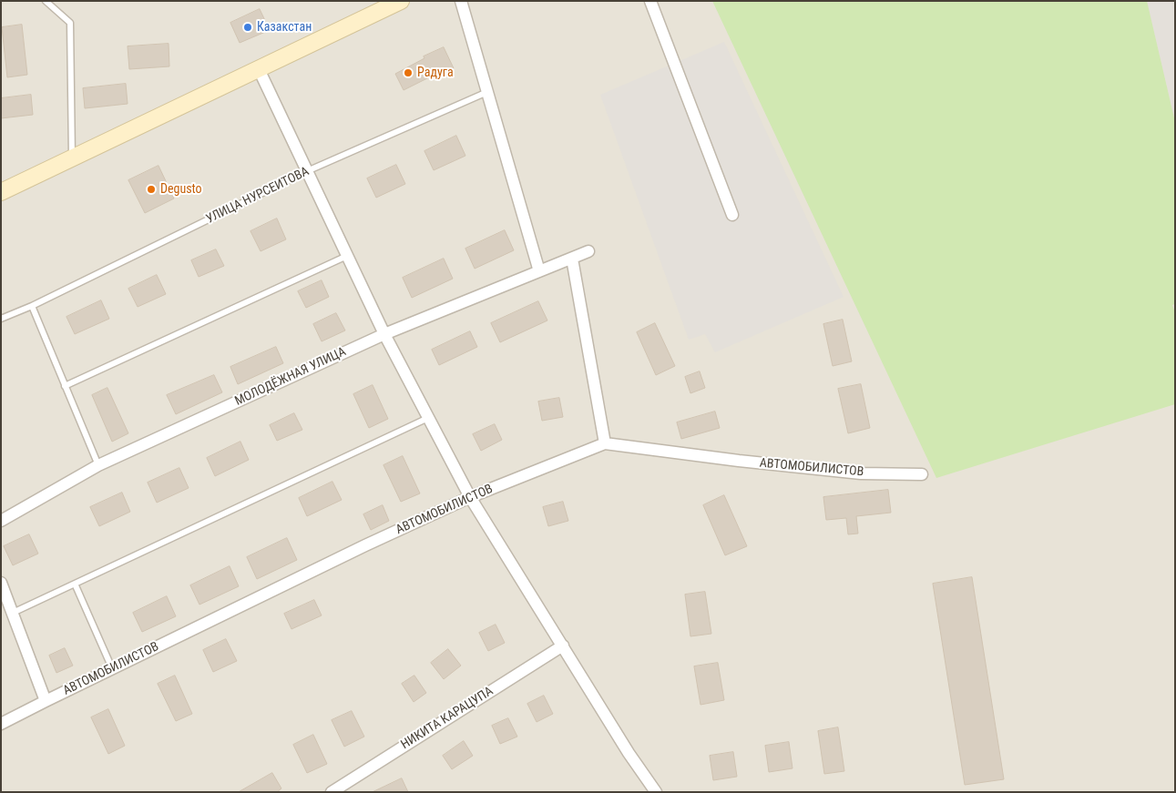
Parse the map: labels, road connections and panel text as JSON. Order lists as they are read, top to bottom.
{
  "streets": {
    "street": ["МОЛОДЁЖНАЯ УЛИЦА", "АВТОМОБИЛИСТОВ", "НИКИТА КАРАЦУПА"],
    "lane": ["УЛИЦА НУРСЕИТОВА"]
  },
  "places": ["Казакстан", "Радуга", "Degusto"]
}
